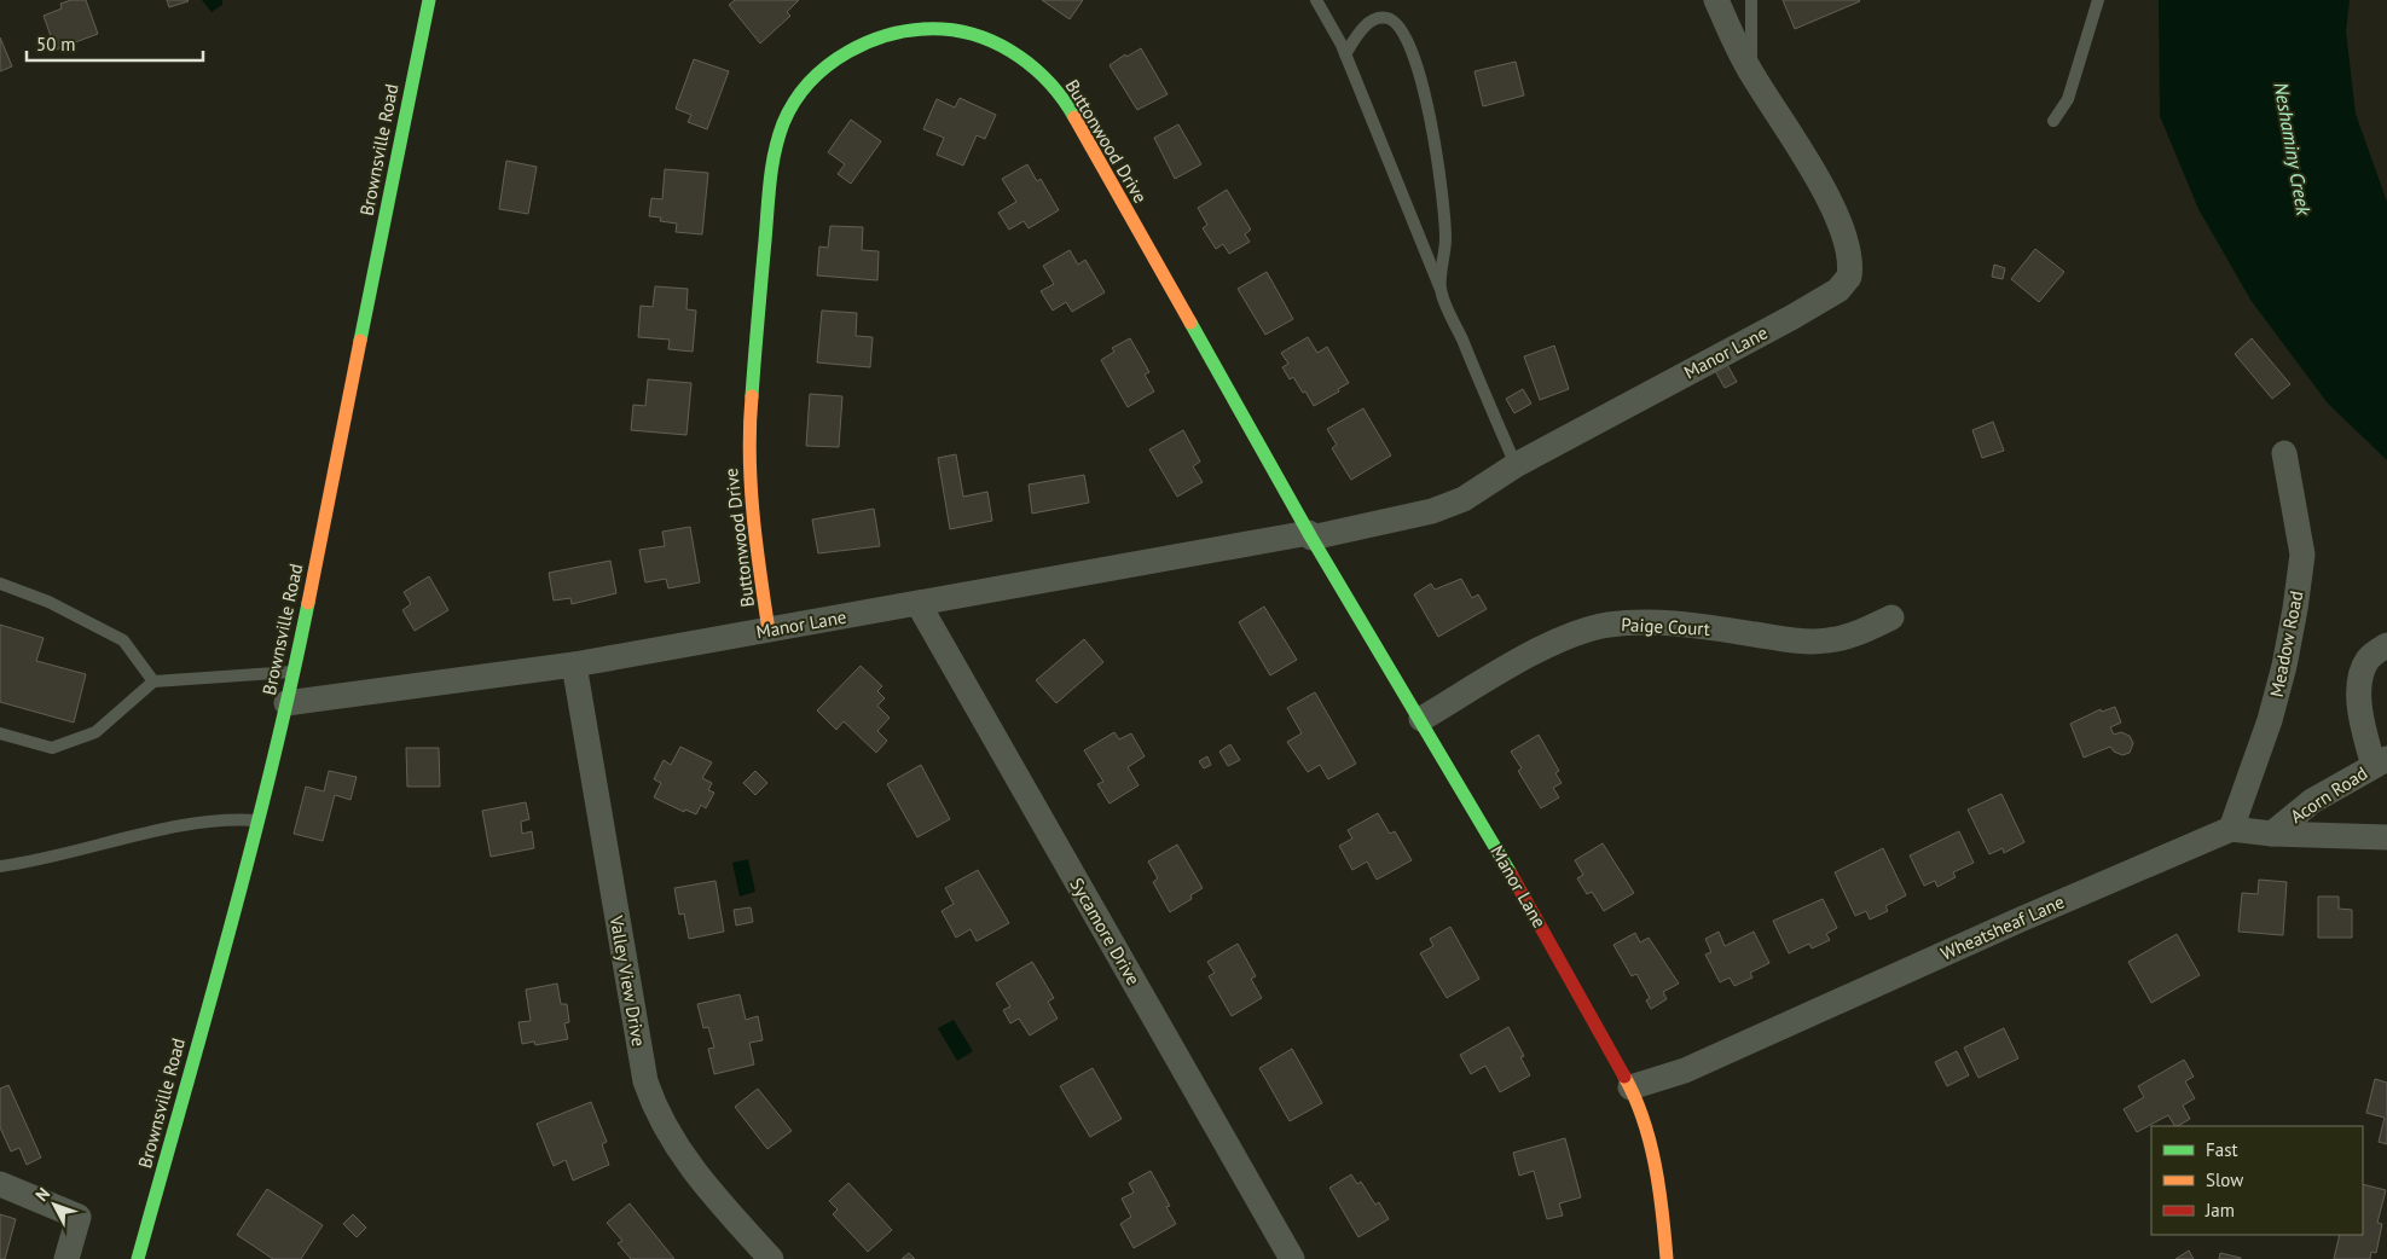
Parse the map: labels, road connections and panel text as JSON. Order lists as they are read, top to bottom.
{
  "streets": {
    "street": [
      "Buttonwood Drive",
      "Brownsville Road",
      "Manor Lane",
      "Paige Court",
      "Meadow Road",
      "Acorn Road",
      "Wheatsheaf Lane",
      "Sycamore Drive",
      "Valley View Drive"
    ]
  },
  "crossings": [
    ["Buttonwood Drive", "Manor Lane"],
    ["Brownsville Road", "Manor Lane"],
    ["Manor Lane", "Paige Court"],
    ["Manor Lane", "Wheatsheaf Lane"],
    ["Manor Lane", "Sycamore Drive"],
    ["Manor Lane", "Valley View Drive"],
    ["Meadow Road", "Wheatsheaf Lane"],
    ["Acorn Road", "Wheatsheaf Lane"]
  ],
  "water": ["Neshaminy Creek"],
  "legend": ["Fast", "Slow", "Jam"],
  "scale_bar": "50 m",
  "north": "top left"
}
